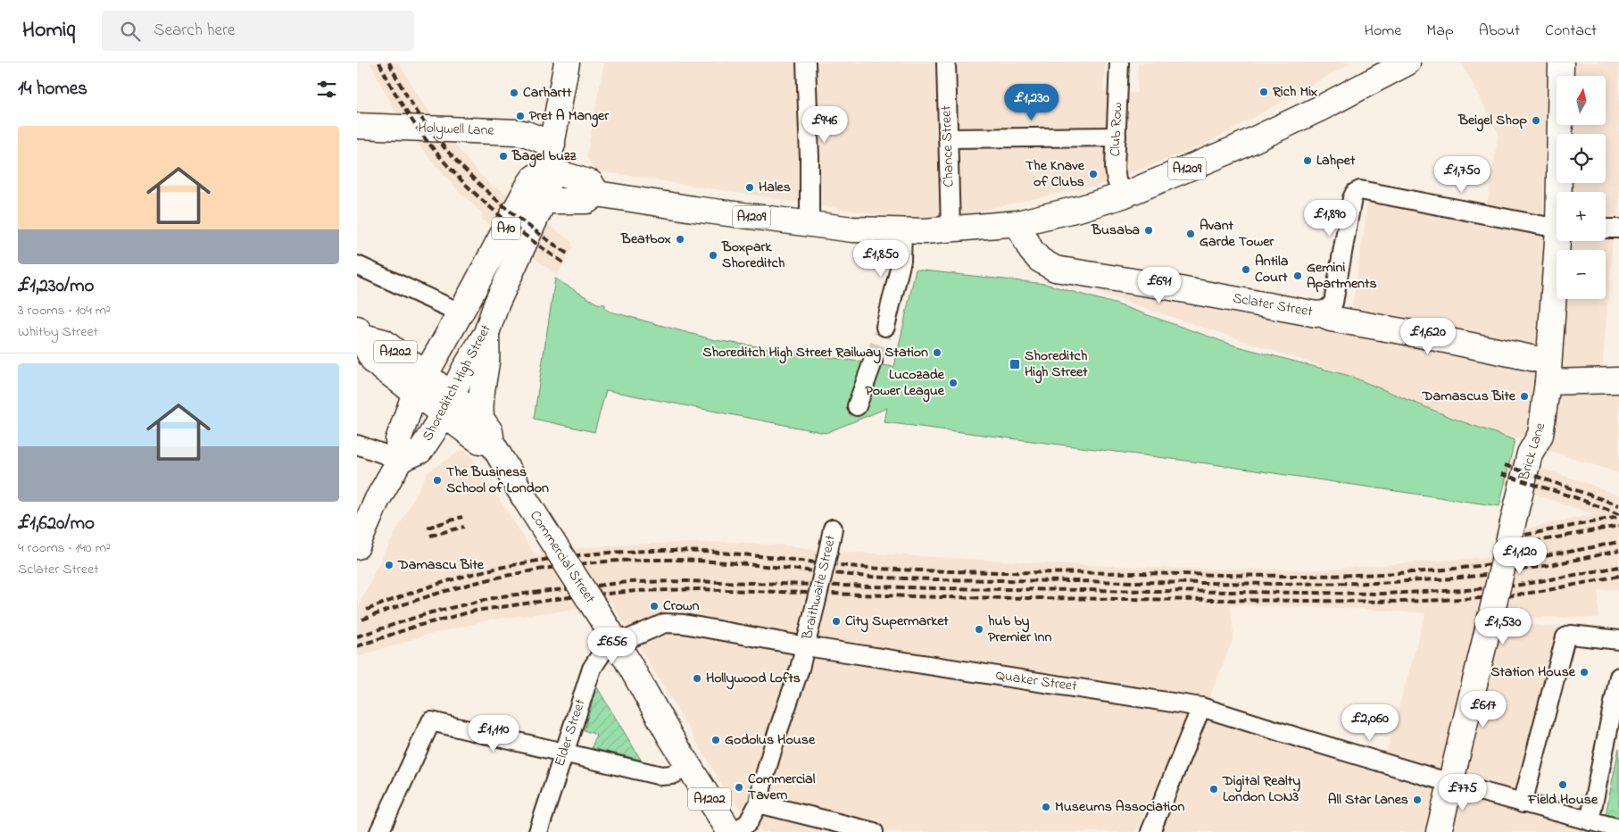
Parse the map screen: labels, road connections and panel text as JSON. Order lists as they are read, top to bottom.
{
  "streets": {
    "main road": [
      "Holywell Lane",
      "A1209",
      "A10",
      "Sclater Street",
      "A1202",
      "Shoreditch High Street",
      "Brick Lane",
      "Commercial Street"
    ],
    "street": [
      "Club Row",
      "Chance Street",
      "Braithwaite Street",
      "Quaker Street",
      "Elder Street"
    ]
  },
  "crossings": [
    ["Holywell Lane", "Shoreditch High Street"],
    ["Club Row", "A1209"],
    ["Chance Street", "A1209"],
    ["A1209", "Sclater Street"],
    ["A1209", "Shoreditch High Street"],
    ["Sclater Street", "Brick Lane"],
    ["A1202", "Shoreditch High Street"],
    ["A1202", "Commercial Street"],
    ["Shoreditch High Street", "Commercial Street"],
    ["Brick Lane", "Quaker Street"],
    ["Commercial Street", "Braithwaite Street"],
    ["Commercial Street", "Quaker Street"],
    ["Commercial Street", "Elder Street"],
    ["Braithwaite Street", "Quaker Street"],
    ["Quaker Street", "Elder Street"]
  ],
  "places": {
    "other": [
      "Rich Mix",
      "Carhartt",
      "Pret A Manger",
      "Beigel Shop",
      "Bagel buzz",
      "Lahpet",
      "The Knave of Clubs",
      "Hales",
      "Busaba",
      "Avant Garde Tower",
      "Beatbox",
      "Boxpark Shoreditch",
      "Antila Court",
      "Gemini Apartments",
      "Shoreditch High Street Railway Station",
      "Lucozade Power League",
      "Damascus Bite",
      "The Business School of London",
      "Damascu Bite",
      "Crown",
      "City Supermarket",
      "hub by Premier Inn",
      "Station House",
      "Hollywood Lofts",
      "Godolus House",
      "Field House",
      "Commercial Tavern",
      "Digital Realty London LON3",
      "All Star Lanes",
      "Museums Association"
    ],
    "transit": ["Shoreditch High Street"]
  },
  "north": "top",
  "page": {
    "header": "Homiq",
    "search": "Search here",
    "nav": [
      "Home",
      "Map",
      "About",
      "Contact"
    ],
    "heading": "14 homes",
    "map_buttons": ["+", "−"],
    "price": [
      "£1,230",
      "£946",
      "£1,750",
      "£1,890",
      "£1,850",
      "£691",
      "£1,620",
      "£1,120",
      "£1,530",
      "£656",
      "£617",
      "£2,060",
      "£1,110",
      "£775"
    ],
    "list": [
      {
        "name": "£1,230/mo",
        "note": "3 rooms · 104 m² · Whitby Street"
      },
      {
        "name": "£1,620/mo",
        "note": "4 rooms · 140 m² · Sclater Street"
      }
    ]
  }
}
